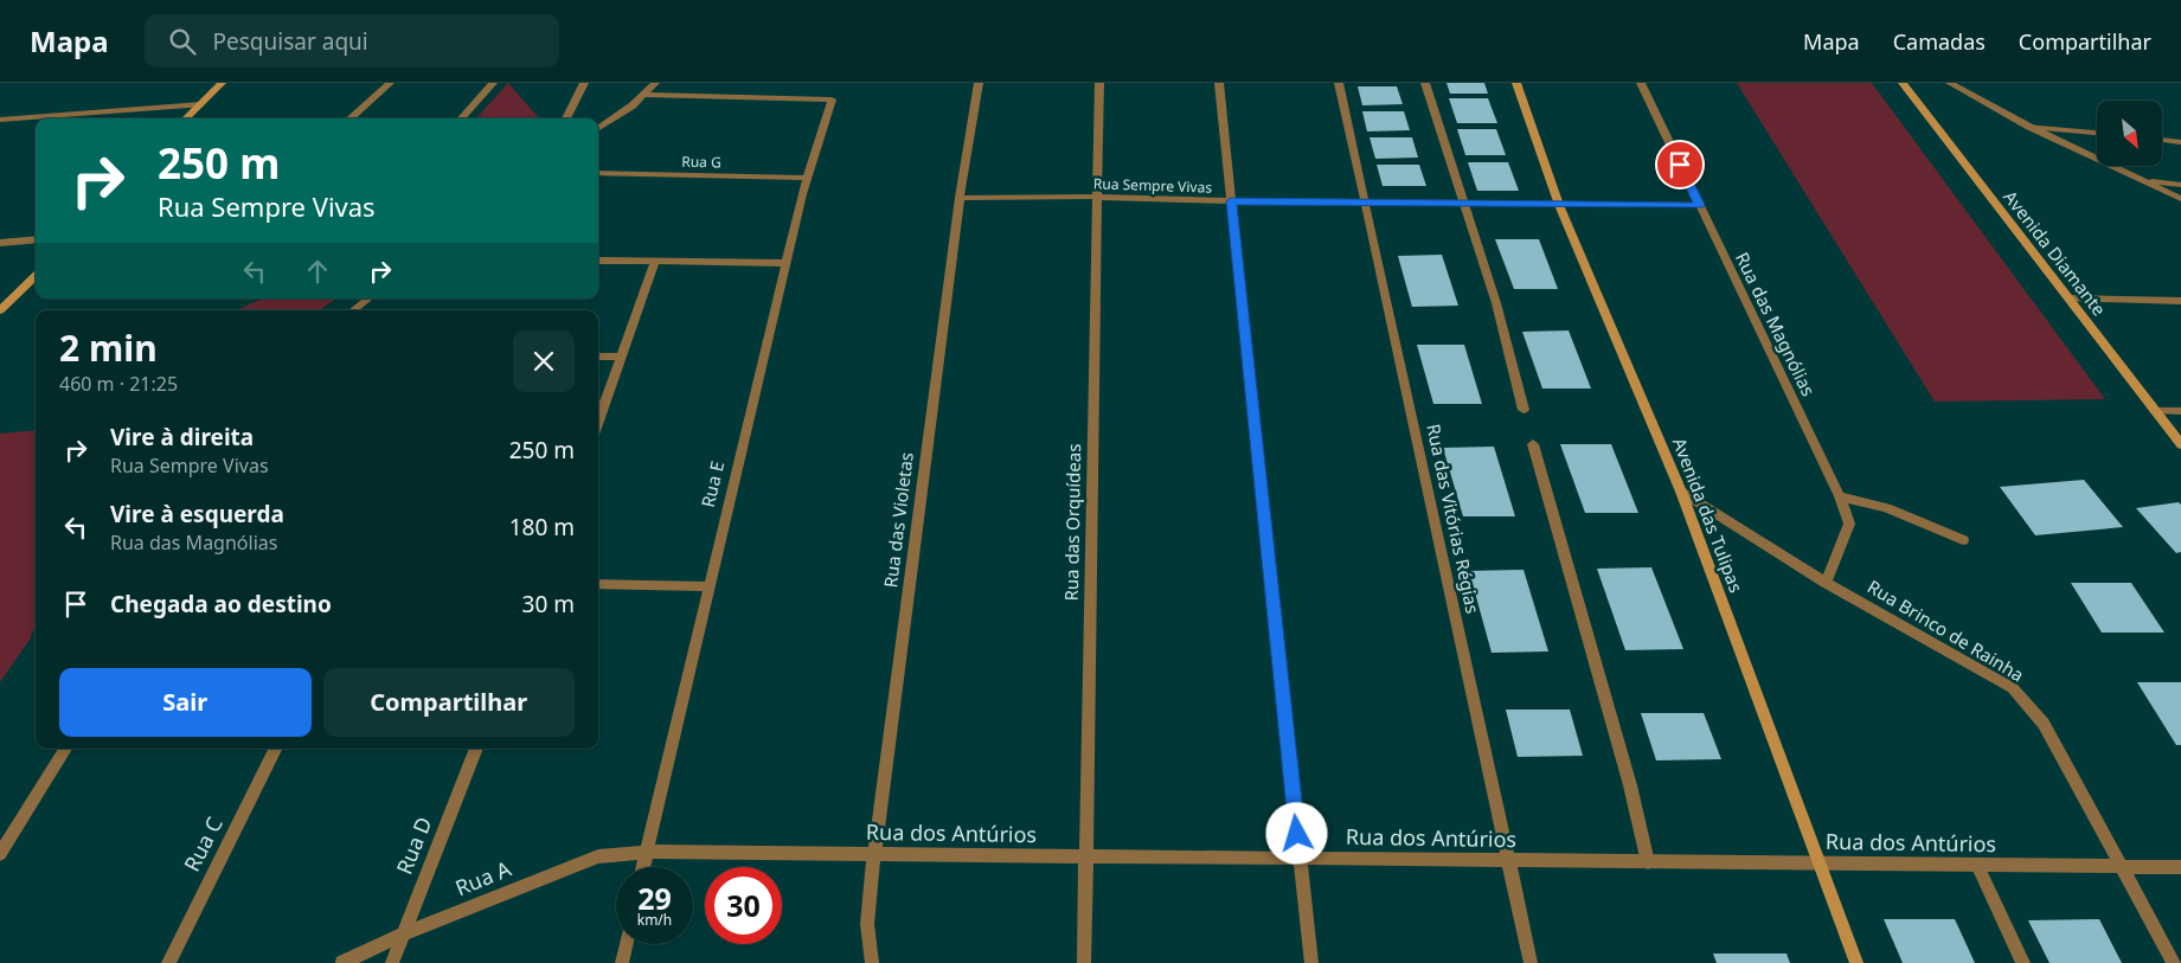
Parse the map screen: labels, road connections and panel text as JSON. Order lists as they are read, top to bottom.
{
  "streets": {
    "street": [
      "Rua G",
      "Rua Sempre Vivas",
      "Avenida Diamante",
      "Rua das Magnólias",
      "Rua E",
      "Avenida das Tulipas",
      "Rua das Vitórias Régias",
      "Rua das Violetas",
      "Rua das Orquídeas",
      "Rua Brinco de Rainha",
      "Rua dos Antúrios",
      "Rua C",
      "Rua D",
      "Rua A"
    ]
  },
  "crossings": [
    ["Rua G", "Rua E"],
    ["Rua Sempre Vivas", "Rua das Magnólias"],
    ["Rua Sempre Vivas", "Avenida das Tulipas"],
    ["Rua Sempre Vivas", "Rua das Vitórias Régias"],
    ["Rua Sempre Vivas", "Rua das Violetas"],
    ["Rua Sempre Vivas", "Rua das Orquídeas"],
    ["Rua das Magnólias", "Rua Brinco de Rainha"],
    ["Rua E", "Rua dos Antúrios"],
    ["Rua E", "Rua A"],
    ["Avenida das Tulipas", "Rua Brinco de Rainha"],
    ["Avenida das Tulipas", "Rua dos Antúrios"],
    ["Rua das Vitórias Régias", "Rua dos Antúrios"],
    ["Rua das Violetas", "Rua dos Antúrios"],
    ["Rua das Orquídeas", "Rua dos Antúrios"],
    ["Rua Brinco de Rainha", "Rua dos Antúrios"],
    ["Rua dos Antúrios", "Rua A"],
    ["Rua D", "Rua A"]
  ],
  "north": "bottom right",
  "page": {
    "header": "Mapa",
    "search": "Pesquisar aqui",
    "nav": ["Mapa", "Camadas", "Compartilhar"],
    "turn": ["250 m", "Rua Sempre Vivas"],
    "heading": ["2 min", "460 m · 21:25"],
    "list": [
      {
        "name": "Vire à direita",
        "note": "Rua Sempre Vivas",
        "value": "250 m"
      },
      {
        "name": "Vire à esquerda",
        "note": "Rua das Magnólias",
        "value": "180 m"
      },
      {
        "name": "Chegada ao destino",
        "value": "30 m"
      }
    ],
    "buttons": ["Sair", "Compartilhar"],
    "speed": "29 km/h",
    "limit": "30"
  }
}
